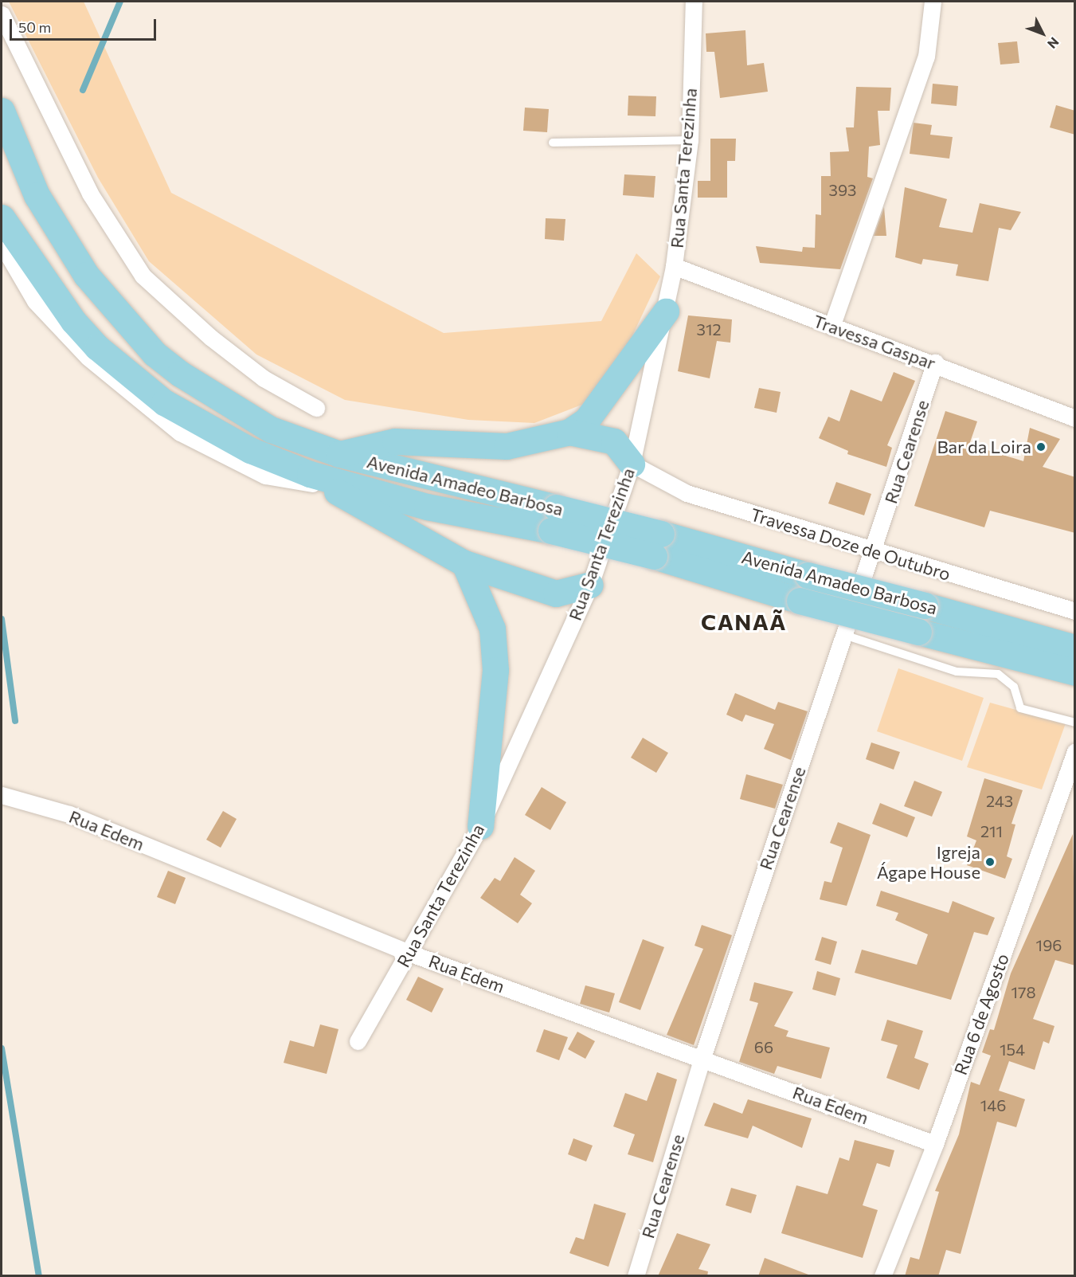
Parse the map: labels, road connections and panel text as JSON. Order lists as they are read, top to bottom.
{
  "streets": {
    "main road": ["Avenida Amadeo Barbosa"],
    "street": [
      "Rua Santa Terezinha",
      "Travessa Gaspar",
      "Rua Cearense",
      "Travessa Doze de Outubro",
      "Rua Edem",
      "Rua 6 de Agosto"
    ]
  },
  "crossings": [
    ["Rua Santa Terezinha", "Travessa Gaspar"],
    ["Rua Santa Terezinha", "Travessa Doze de Outubro"],
    ["Rua Santa Terezinha", "Rua Edem"],
    ["Travessa Gaspar", "Rua Cearense"],
    ["Rua Cearense", "Travessa Doze de Outubro"],
    ["Rua Cearense", "Rua Edem"],
    ["Rua Edem", "Rua 6 de Agosto"]
  ],
  "districts": ["CANAÃ"],
  "places": ["Bar da Loira", "Igreja Ágape House"],
  "house_numbers": [
    "393",
    "312",
    "243",
    "211",
    "196",
    "178",
    "66",
    "154",
    "146"
  ],
  "scale_bar": "50 m",
  "north": "bottom right"
}
